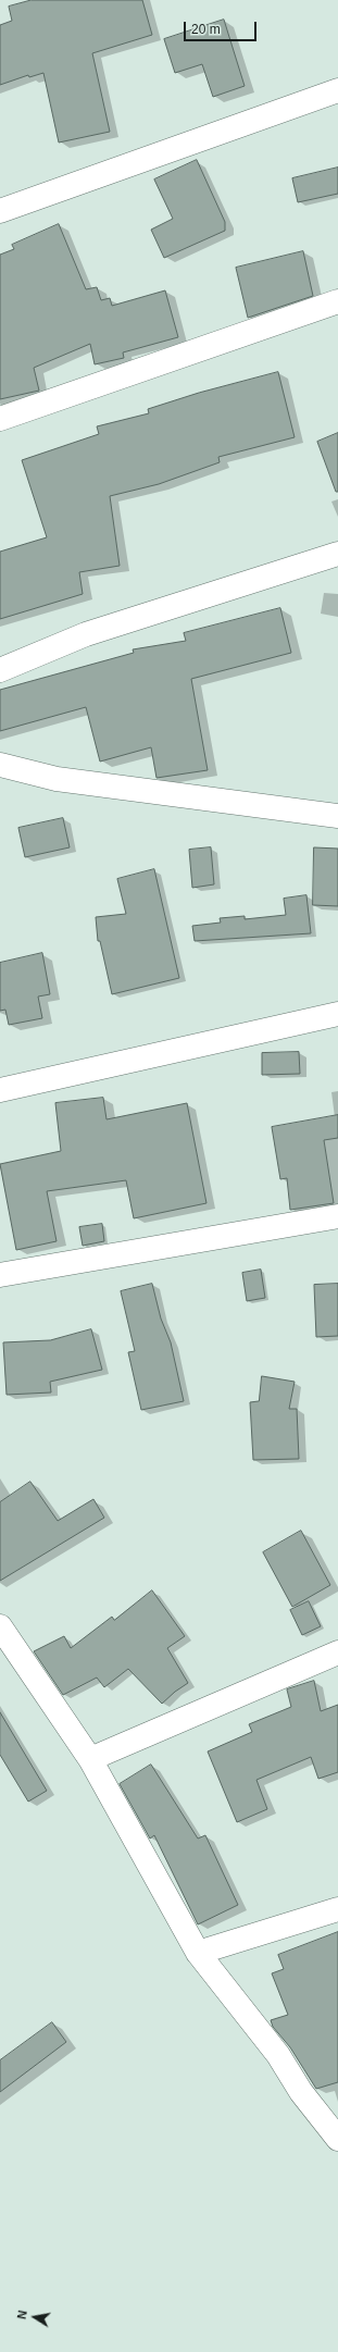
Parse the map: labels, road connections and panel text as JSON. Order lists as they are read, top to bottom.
{
  "scale_bar": "20 m",
  "north": "left"
}
